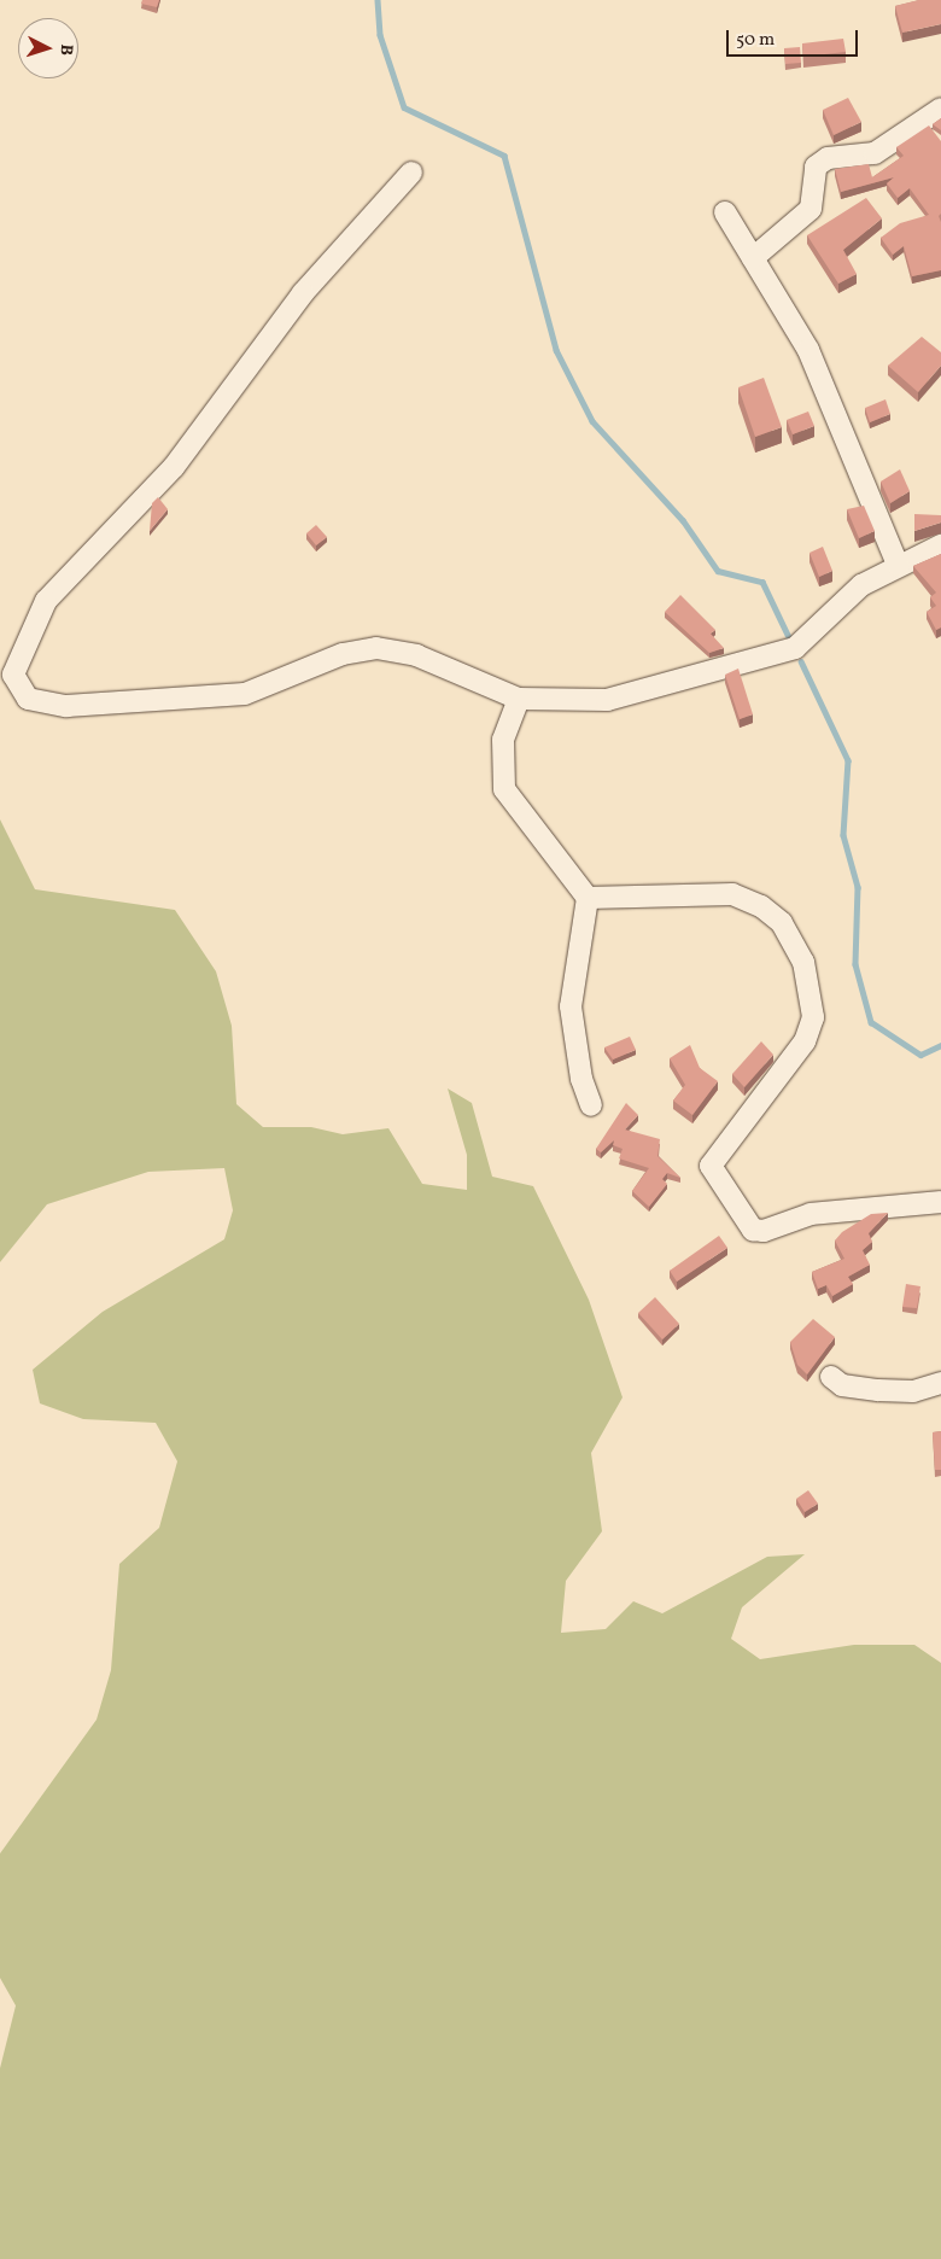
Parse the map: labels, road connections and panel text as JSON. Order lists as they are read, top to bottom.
{
  "scale_bar": "50 m",
  "north": "right"
}
